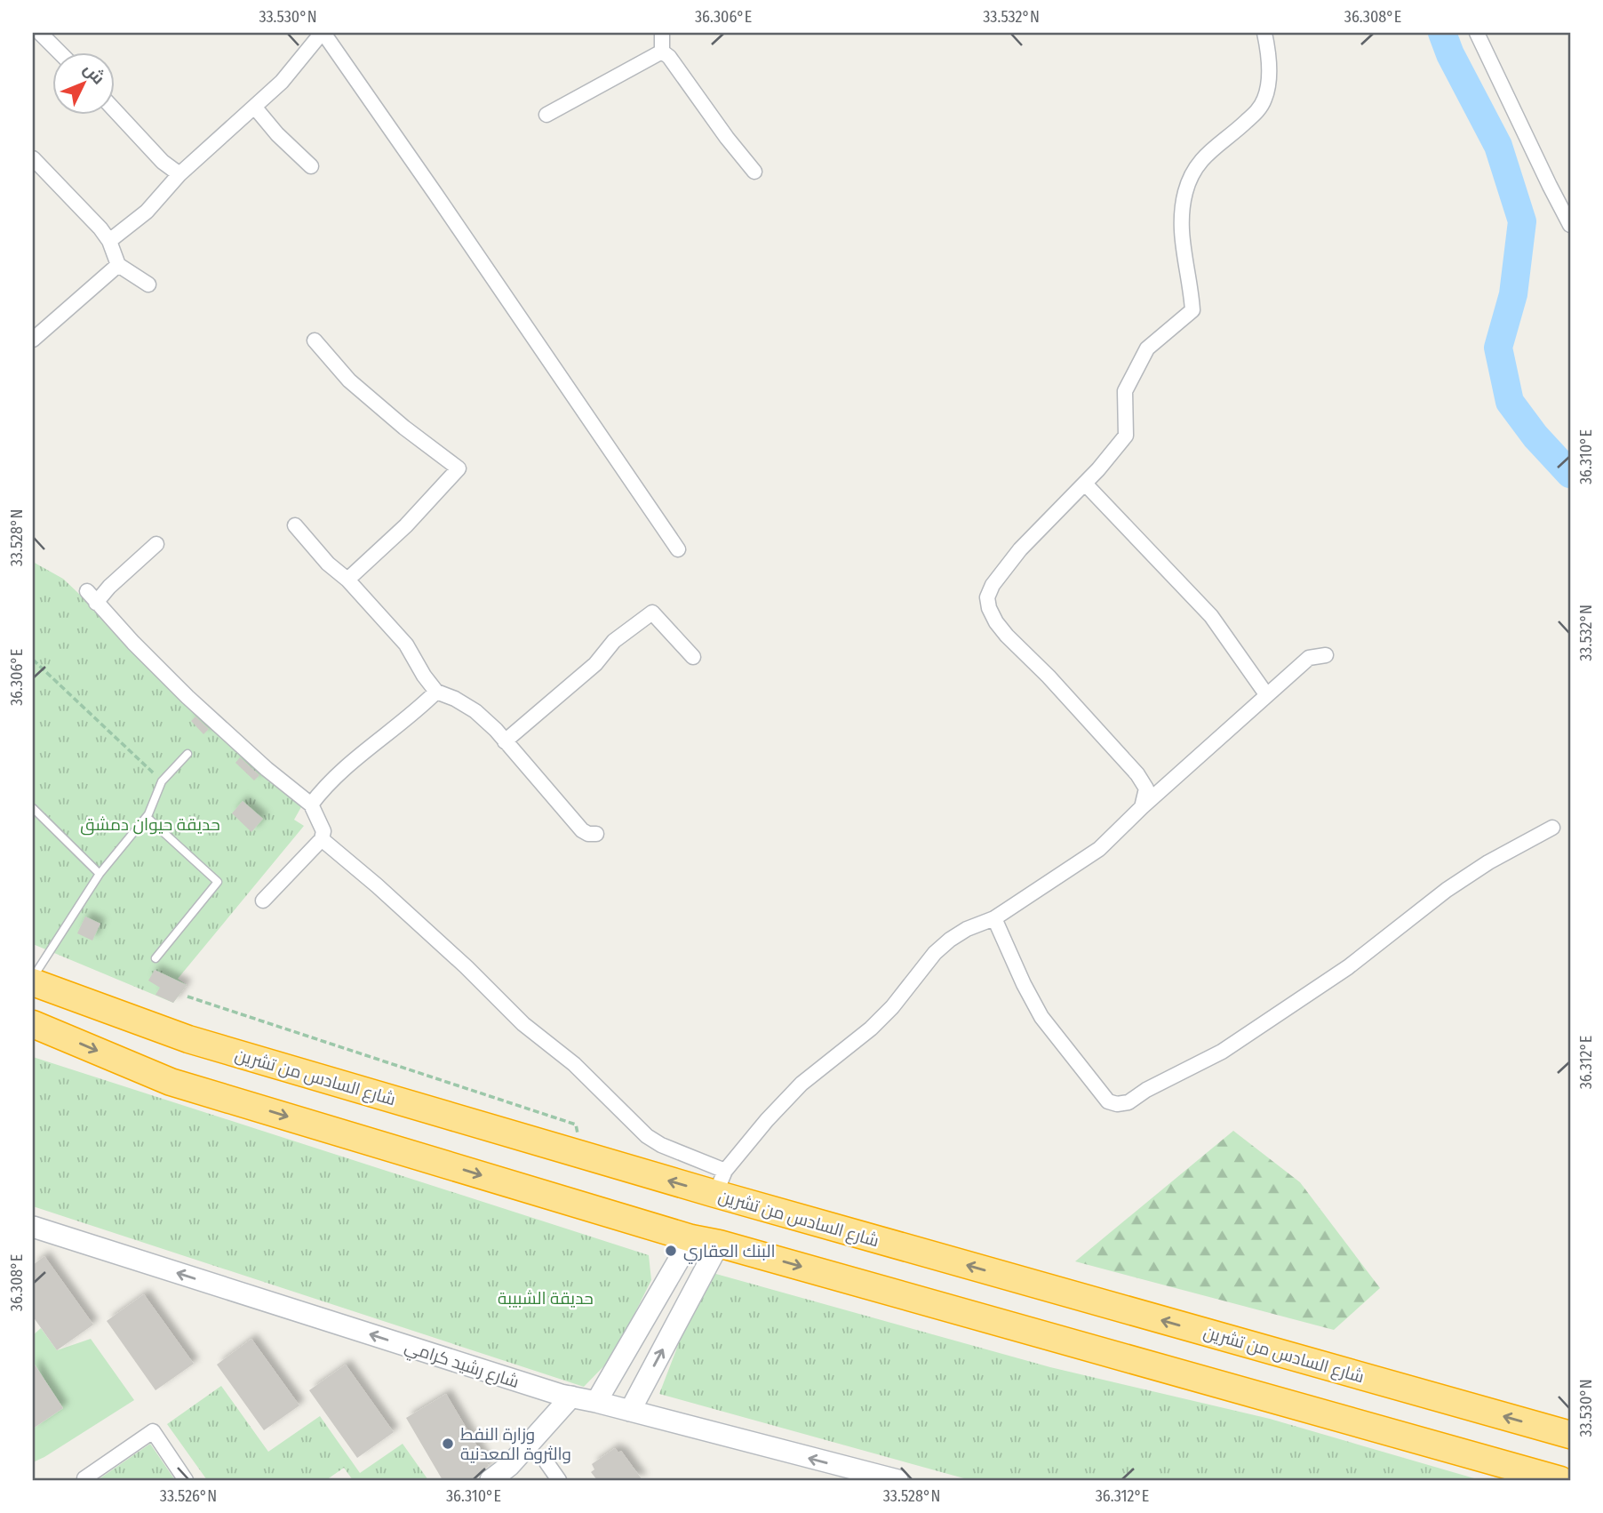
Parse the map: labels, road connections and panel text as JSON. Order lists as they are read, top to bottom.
{
  "streets": {
    "highway": ["شارع السادس من تشرين"],
    "main road": ["شارع رشيد كرامي"]
  },
  "one_way": ["شارع رشيد كرامي"],
  "parks": ["حديقة حيوان دمشق", "حديقة الشبيبة"],
  "places": ["البنك العقاري", "وزارة النفط والثروة المعدنية"],
  "north": "top right",
  "coordinates": [
    "33.530°N",
    "36.306°E",
    "33.532°N",
    "36.308°E",
    "36.310°E",
    "33.528°N",
    "36.312°E",
    "33.526°N"
  ]
}
